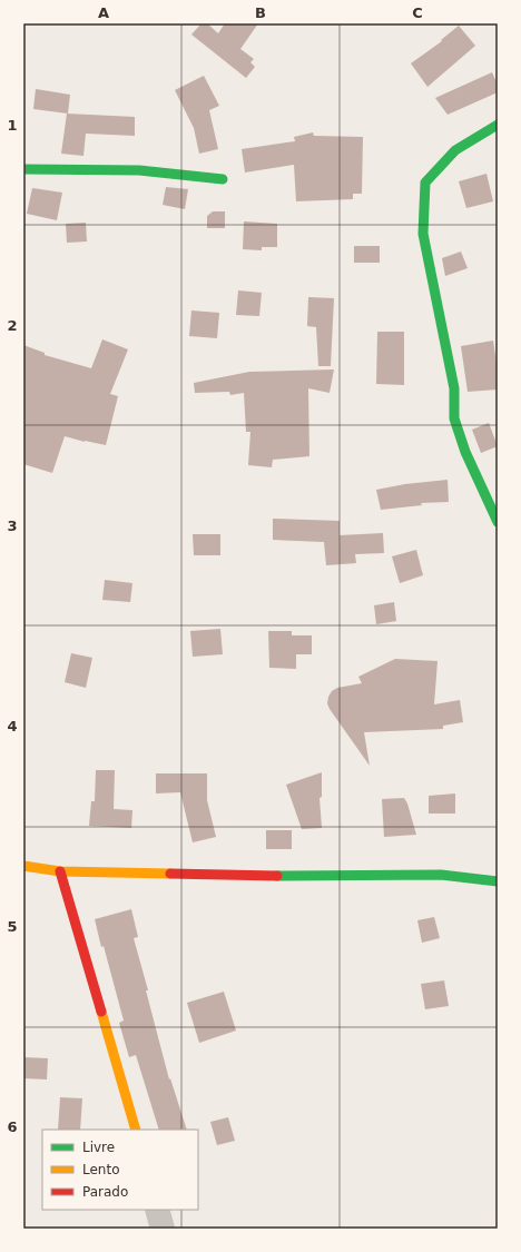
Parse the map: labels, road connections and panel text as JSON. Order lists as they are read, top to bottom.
{
  "legend": ["Livre", "Lento", "Parado"],
  "grid": {
    "columns": ["A", "B", "C"],
    "rows": [
      "1",
      "2",
      "3",
      "4",
      "5",
      "6"
    ]
  }
}
